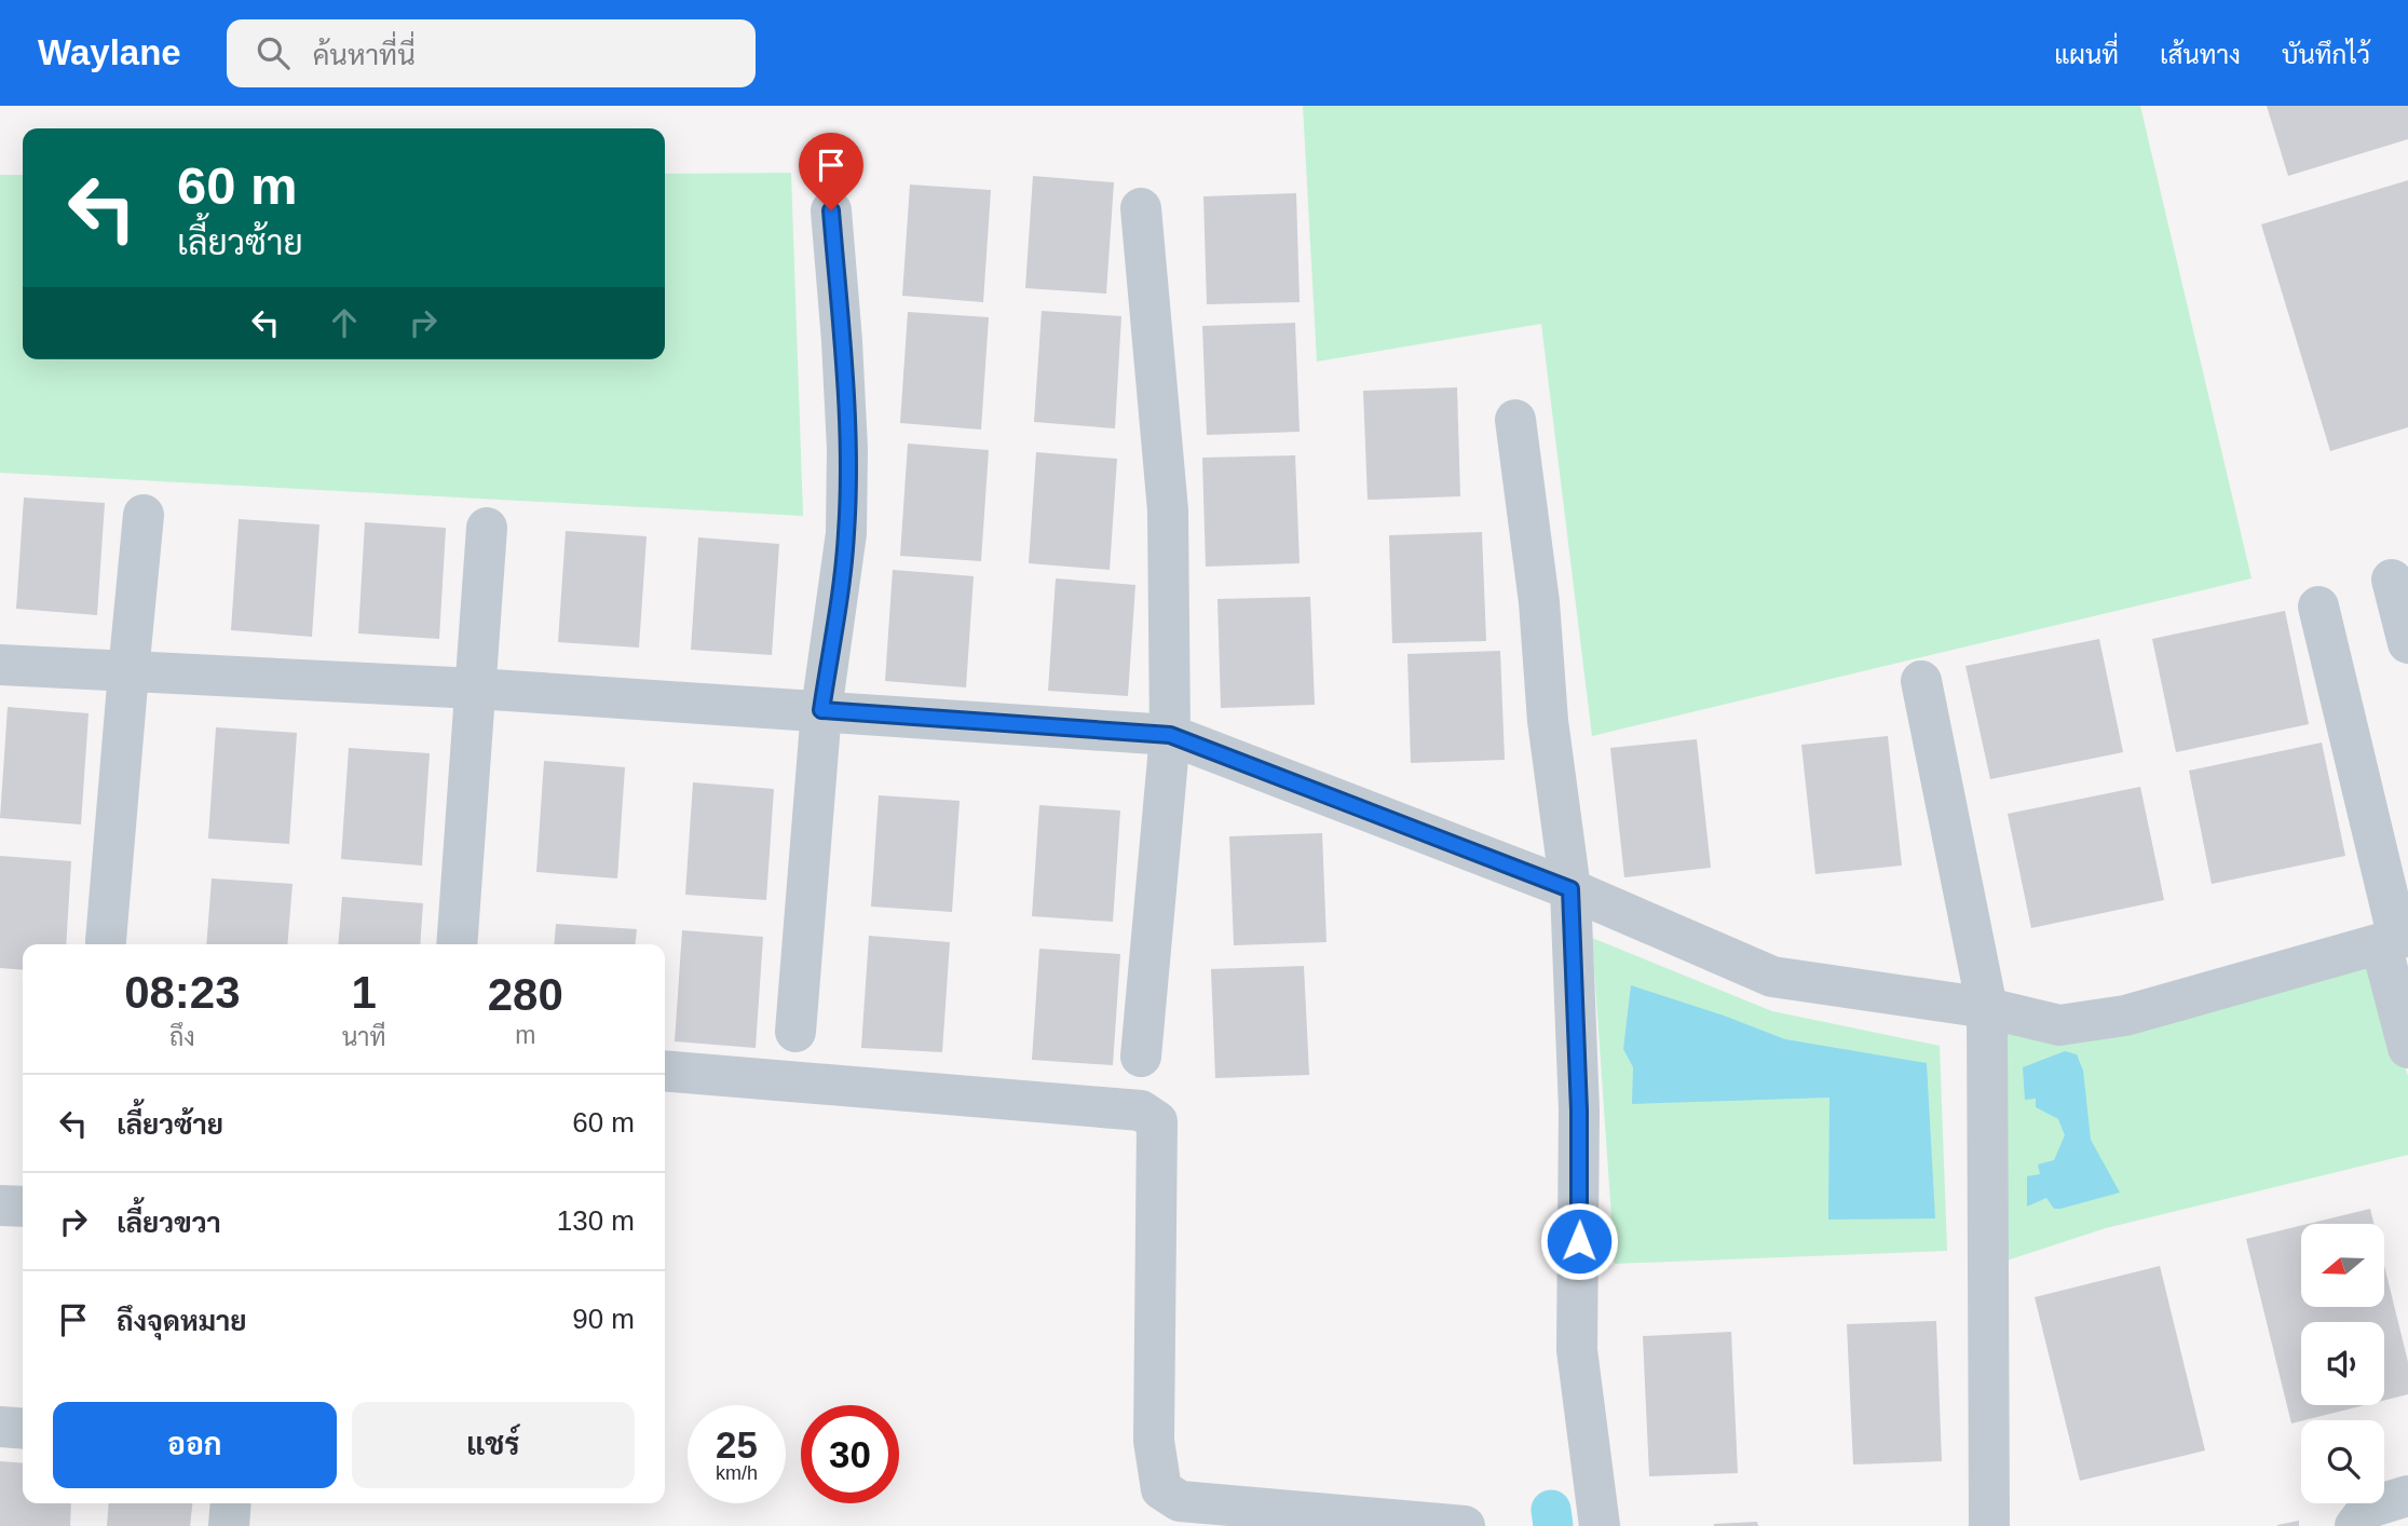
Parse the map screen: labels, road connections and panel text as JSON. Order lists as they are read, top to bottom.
{
  "north": "left",
  "page": {
    "header": "Waylane",
    "search": "ค้นหาที่นี่",
    "nav": ["แผนที่", "เส้นทาง", "บันทึกไว้"],
    "turn": ["60 m", "เลี้ยวซ้าย"],
    "eta": [
      "08:23",
      "ถึง",
      "1",
      "นาที",
      "280",
      "m"
    ],
    "list": [
      {
        "name": "เลี้ยวซ้าย",
        "value": "60 m"
      },
      {
        "name": "เลี้ยวขวา",
        "value": "130 m"
      },
      {
        "name": "ถึงจุดหมาย",
        "value": "90 m"
      }
    ],
    "buttons": ["ออก", "แชร์"],
    "speed": "25 km/h",
    "limit": "30"
  }
}
